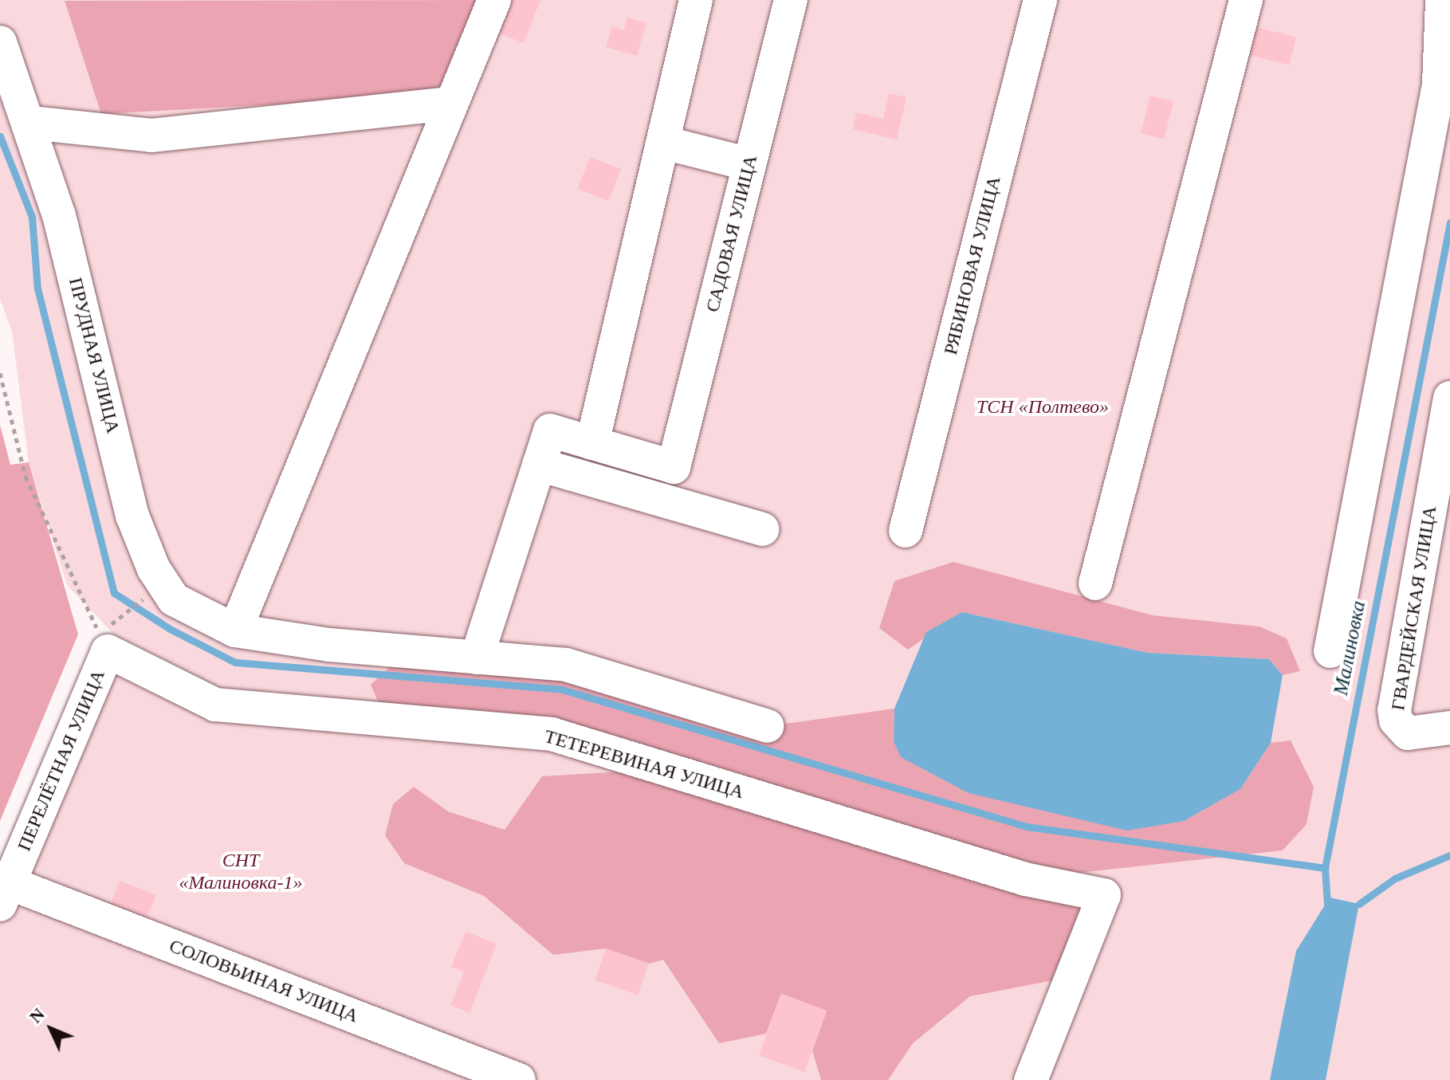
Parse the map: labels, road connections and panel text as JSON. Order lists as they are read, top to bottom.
{
  "streets": {
    "street": [
      "САДОВАЯ УЛИЦА",
      "РЯБИНОВАЯ УЛИЦА",
      "ПРУДНАЯ УЛИЦА",
      "ГВАРДЕЙСКАЯ УЛИЦА",
      "ПЕРЕЛЁТНАЯ УЛИЦА",
      "ТЕТЕРЕВИНАЯ УЛИЦА",
      "СОЛОВЬИНАЯ УЛИЦА"
    ]
  },
  "crossings": [
    ["ПЕРЕЛЁТНАЯ УЛИЦА", "ТЕТЕРЕВИНАЯ УЛИЦА"],
    ["ПЕРЕЛЁТНАЯ УЛИЦА", "СОЛОВЬИНАЯ УЛИЦА"]
  ],
  "water": ["Малиновка"],
  "parks": ["ТСН «Полтево»", "СНТ «Малиновка-1»"],
  "north": "top left"
}
